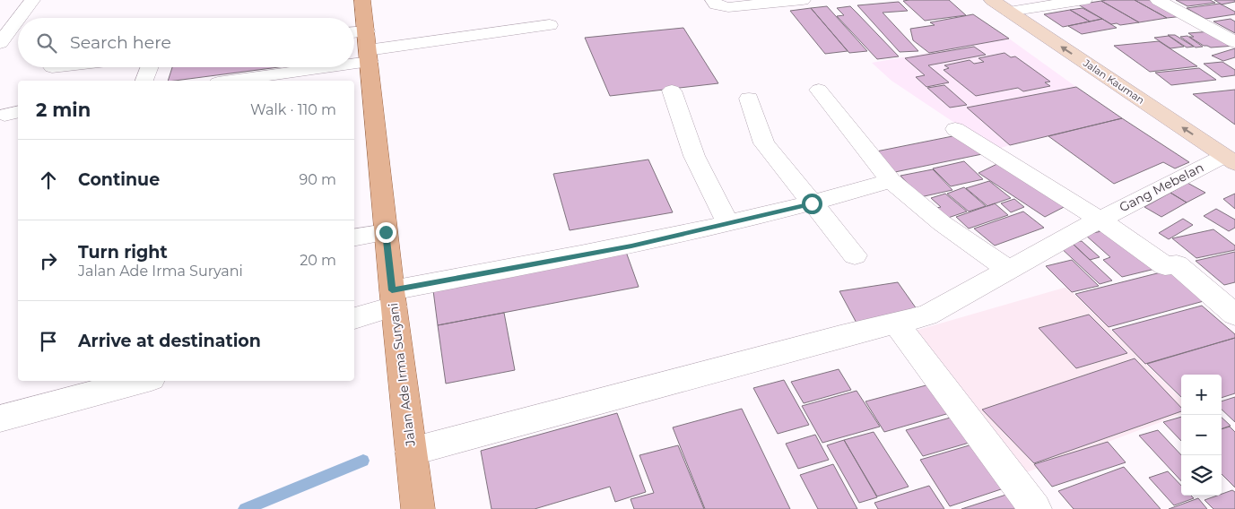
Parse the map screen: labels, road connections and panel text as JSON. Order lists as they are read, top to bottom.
{
  "streets": {
    "main road": ["Jalan Kauman", "Jalan Ade Irma Suryani"],
    "street": ["Gang Mebelan"]
  },
  "crossings": [
    ["Jalan Kauman", "Gang Mebelan"],
    ["Gang Mebelan", "Jalan Ade Irma Suryani"]
  ],
  "one_way": ["Jalan Kauman"],
  "page": {
    "search": "Search here",
    "heading": ["2 min", "Walk · 110 m"],
    "list": [
      ["Continue", "90 m"],
      ["Turn right", "Jalan Ade Irma Suryani", "20 m"],
      "Arrive at destination"
    ],
    "map_buttons": ["+", "−"]
  }
}
